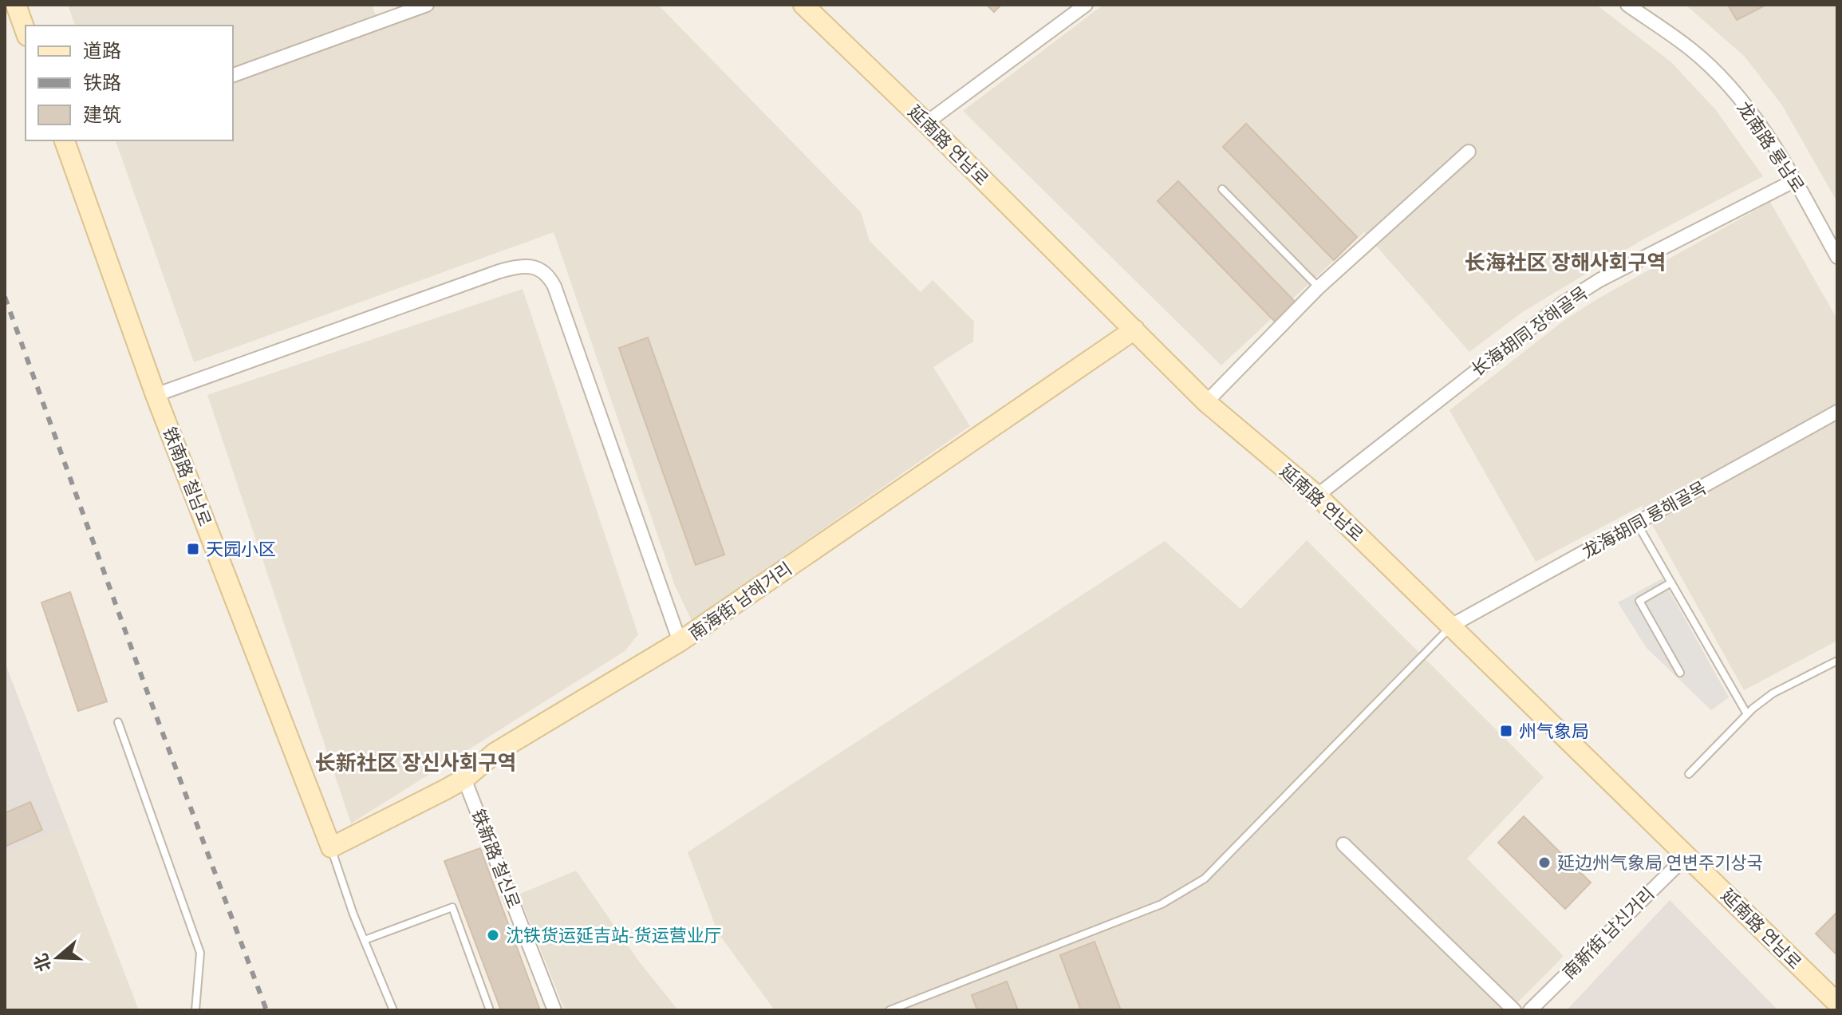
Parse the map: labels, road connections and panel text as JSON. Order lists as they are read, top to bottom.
{
  "streets": {
    "street": [
      "延南路 연남로",
      "龙南路 룡남로",
      "长海胡同 장해골목",
      "铁南路 철남로",
      "龙海胡同 룡해골목",
      "南海街 남해거리",
      "铁新路 철신로",
      "南新街 남신거리"
    ]
  },
  "crossings": [
    ["延南路 연남로", "长海胡同 장해골목"],
    ["延南路 연남로", "龙海胡同 룡해골목"],
    ["延南路 연남로", "南海街 남해거리"],
    ["延南路 연남로", "南新街 남신거리"],
    ["龙南路 룡남로", "长海胡同 장해골목"],
    ["铁南路 철남로", "南海街 남해거리"],
    ["南海街 남해거리", "铁新路 철신로"]
  ],
  "districts": ["长海社区 장해사회구역", "长新社区 장신사회구역"],
  "places": {
    "transit": ["天园小区", "州气象局"],
    "other": ["延边州气象局 연변주기상국", "沈铁货运延吉站-货运营业厅"]
  },
  "legend": ["道路", "铁路", "建筑"],
  "north": "left"
}
